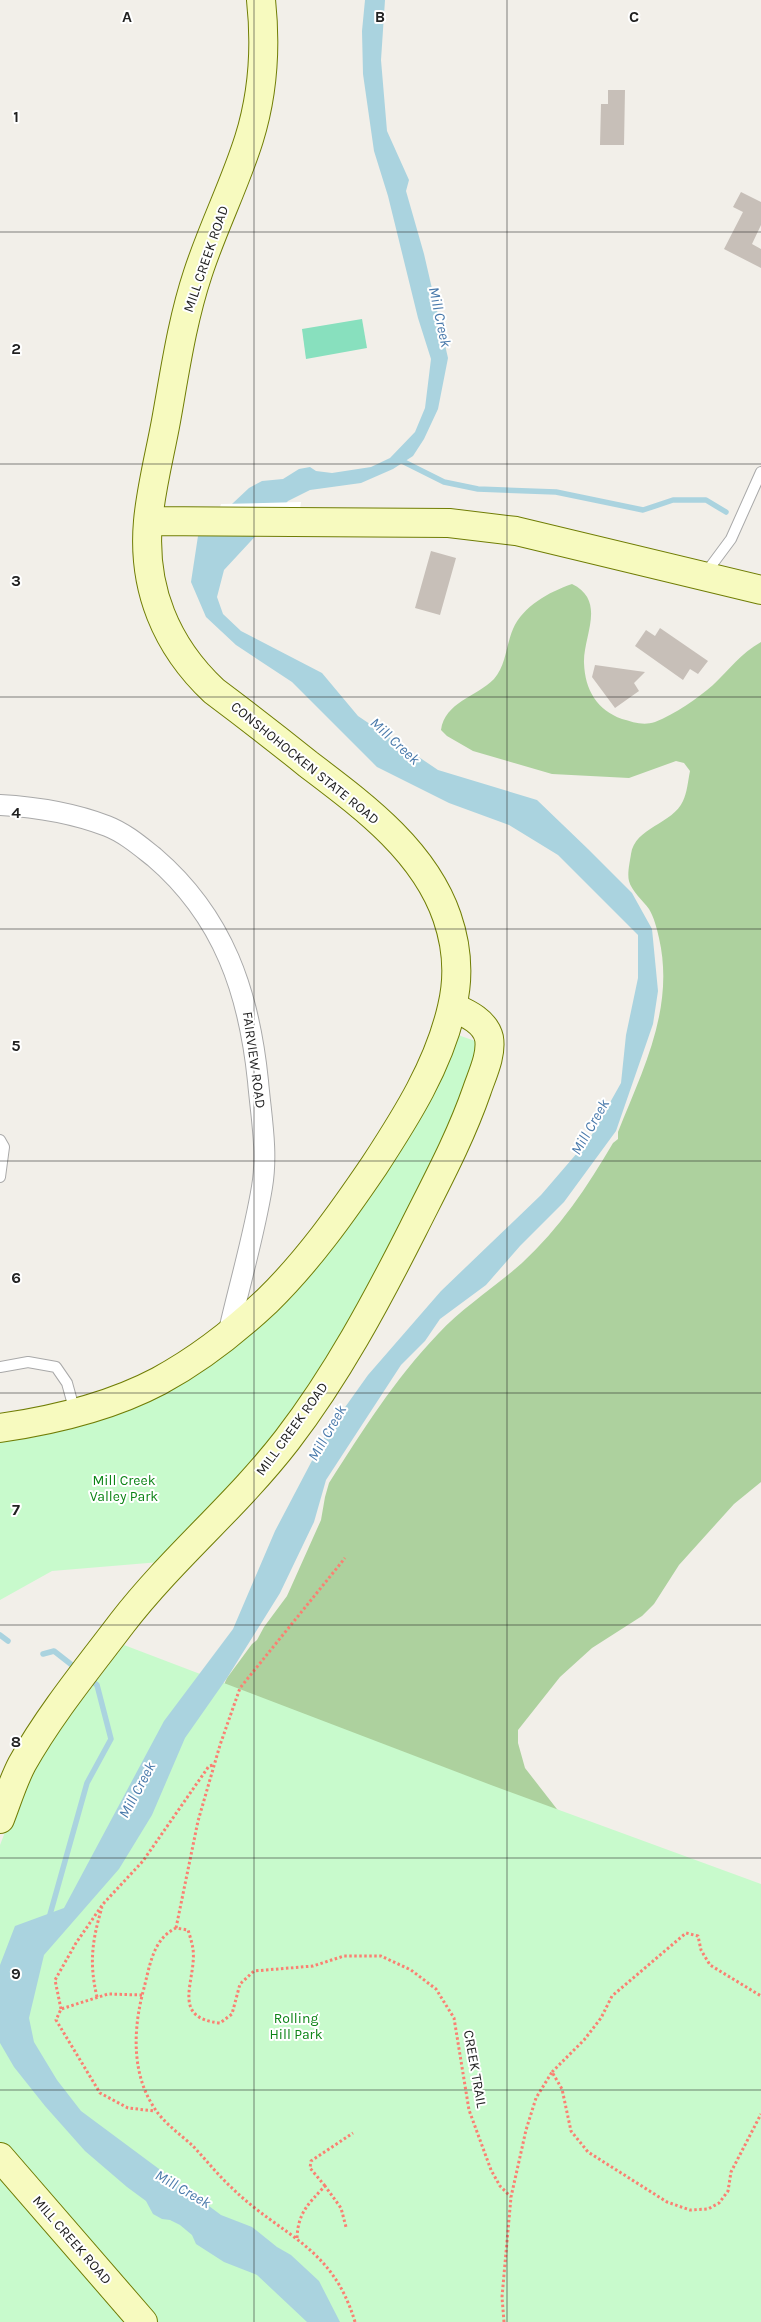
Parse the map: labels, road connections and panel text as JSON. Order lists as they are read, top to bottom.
{
  "streets": {
    "main road": ["MILL CREEK ROAD", "CONSHOHOCKEN STATE ROAD"],
    "street": ["FAIRVIEW ROAD"],
    "path": ["CREEK TRAIL"]
  },
  "crossings": [
    ["MILL CREEK ROAD", "CONSHOHOCKEN STATE ROAD"],
    ["CONSHOHOCKEN STATE ROAD", "FAIRVIEW ROAD"]
  ],
  "water": ["Mill Creek"],
  "parks": ["Mill Creek Valley Park", "Rolling Hill Park"],
  "grid": {
    "columns": ["A", "B", "C"],
    "rows": [
      "1",
      "2",
      "3",
      "4",
      "5",
      "6",
      "7",
      "8",
      "9"
    ]
  }
}
